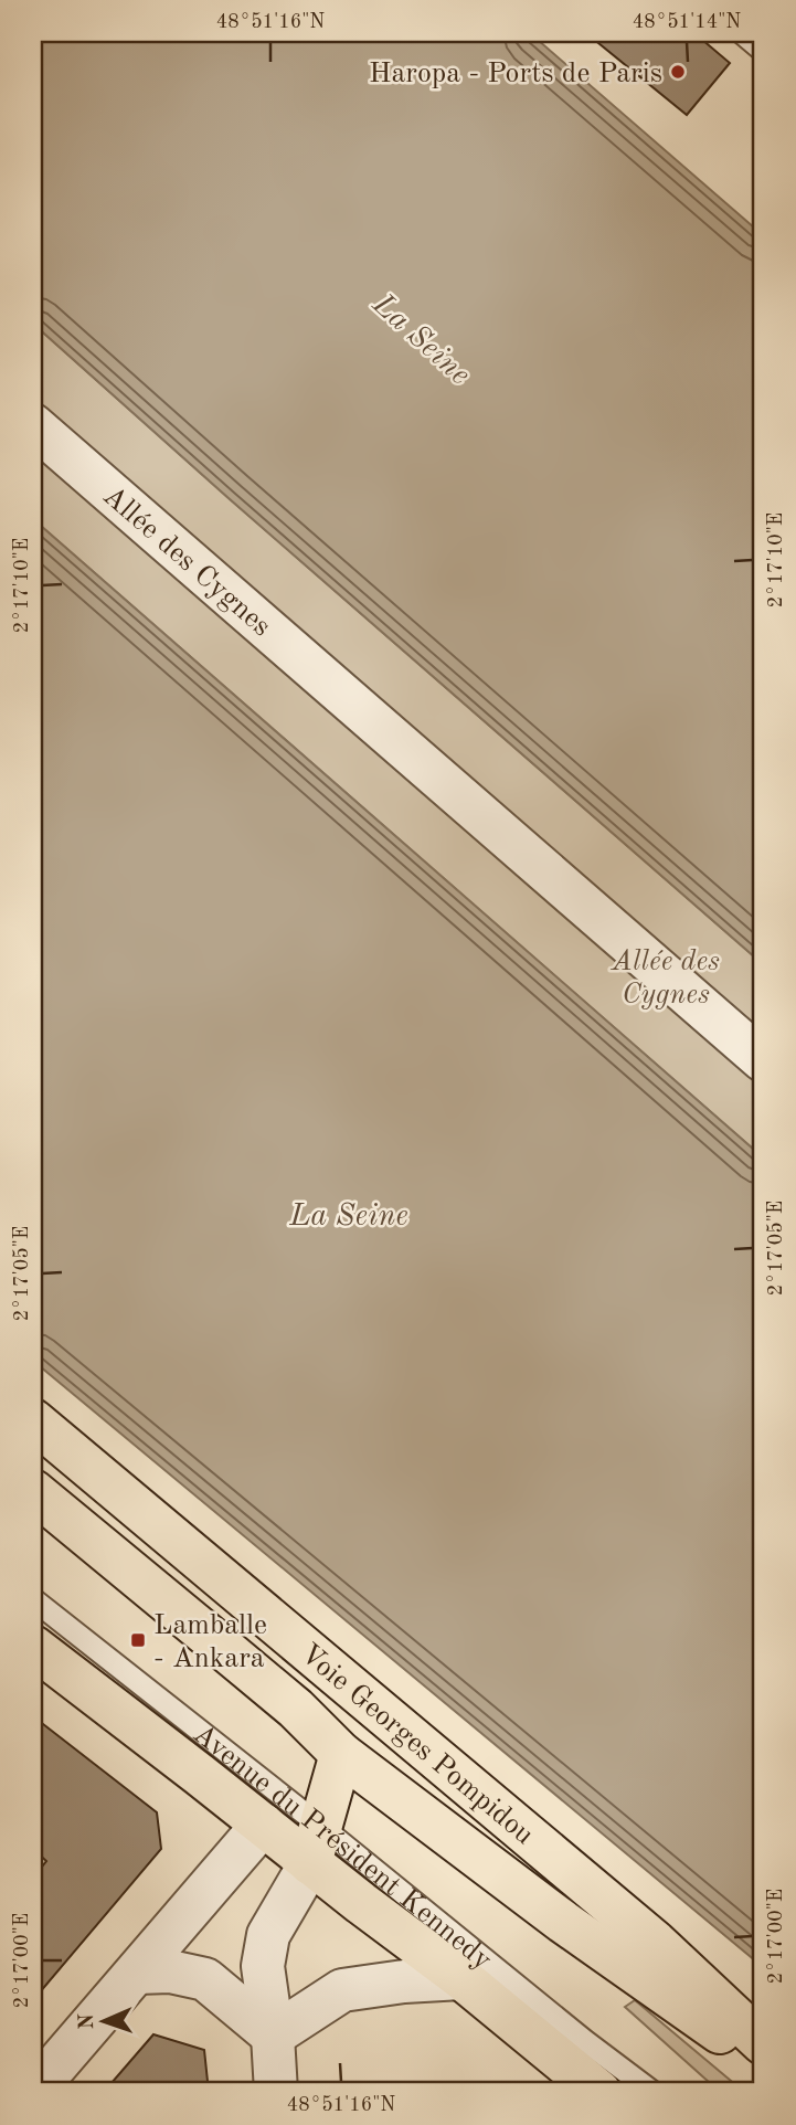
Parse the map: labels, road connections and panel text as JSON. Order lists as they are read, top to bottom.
{
  "streets": {
    "main road": ["Voie Georges Pompidou", "Avenue du Président Kennedy"],
    "street": ["Allée des Cygnes"]
  },
  "water": ["La Seine"],
  "parks": ["Allée des Cygnes"],
  "places": {
    "other": ["Haropa - Ports de Paris"],
    "transit": ["Lamballe - Ankara"]
  },
  "north": "left",
  "coordinates": [
    "48°51'16\"N",
    "48°51'14\"N",
    "2°17'10\"E",
    "2°17'05\"E",
    "2°17'00\"E"
  ]
}
